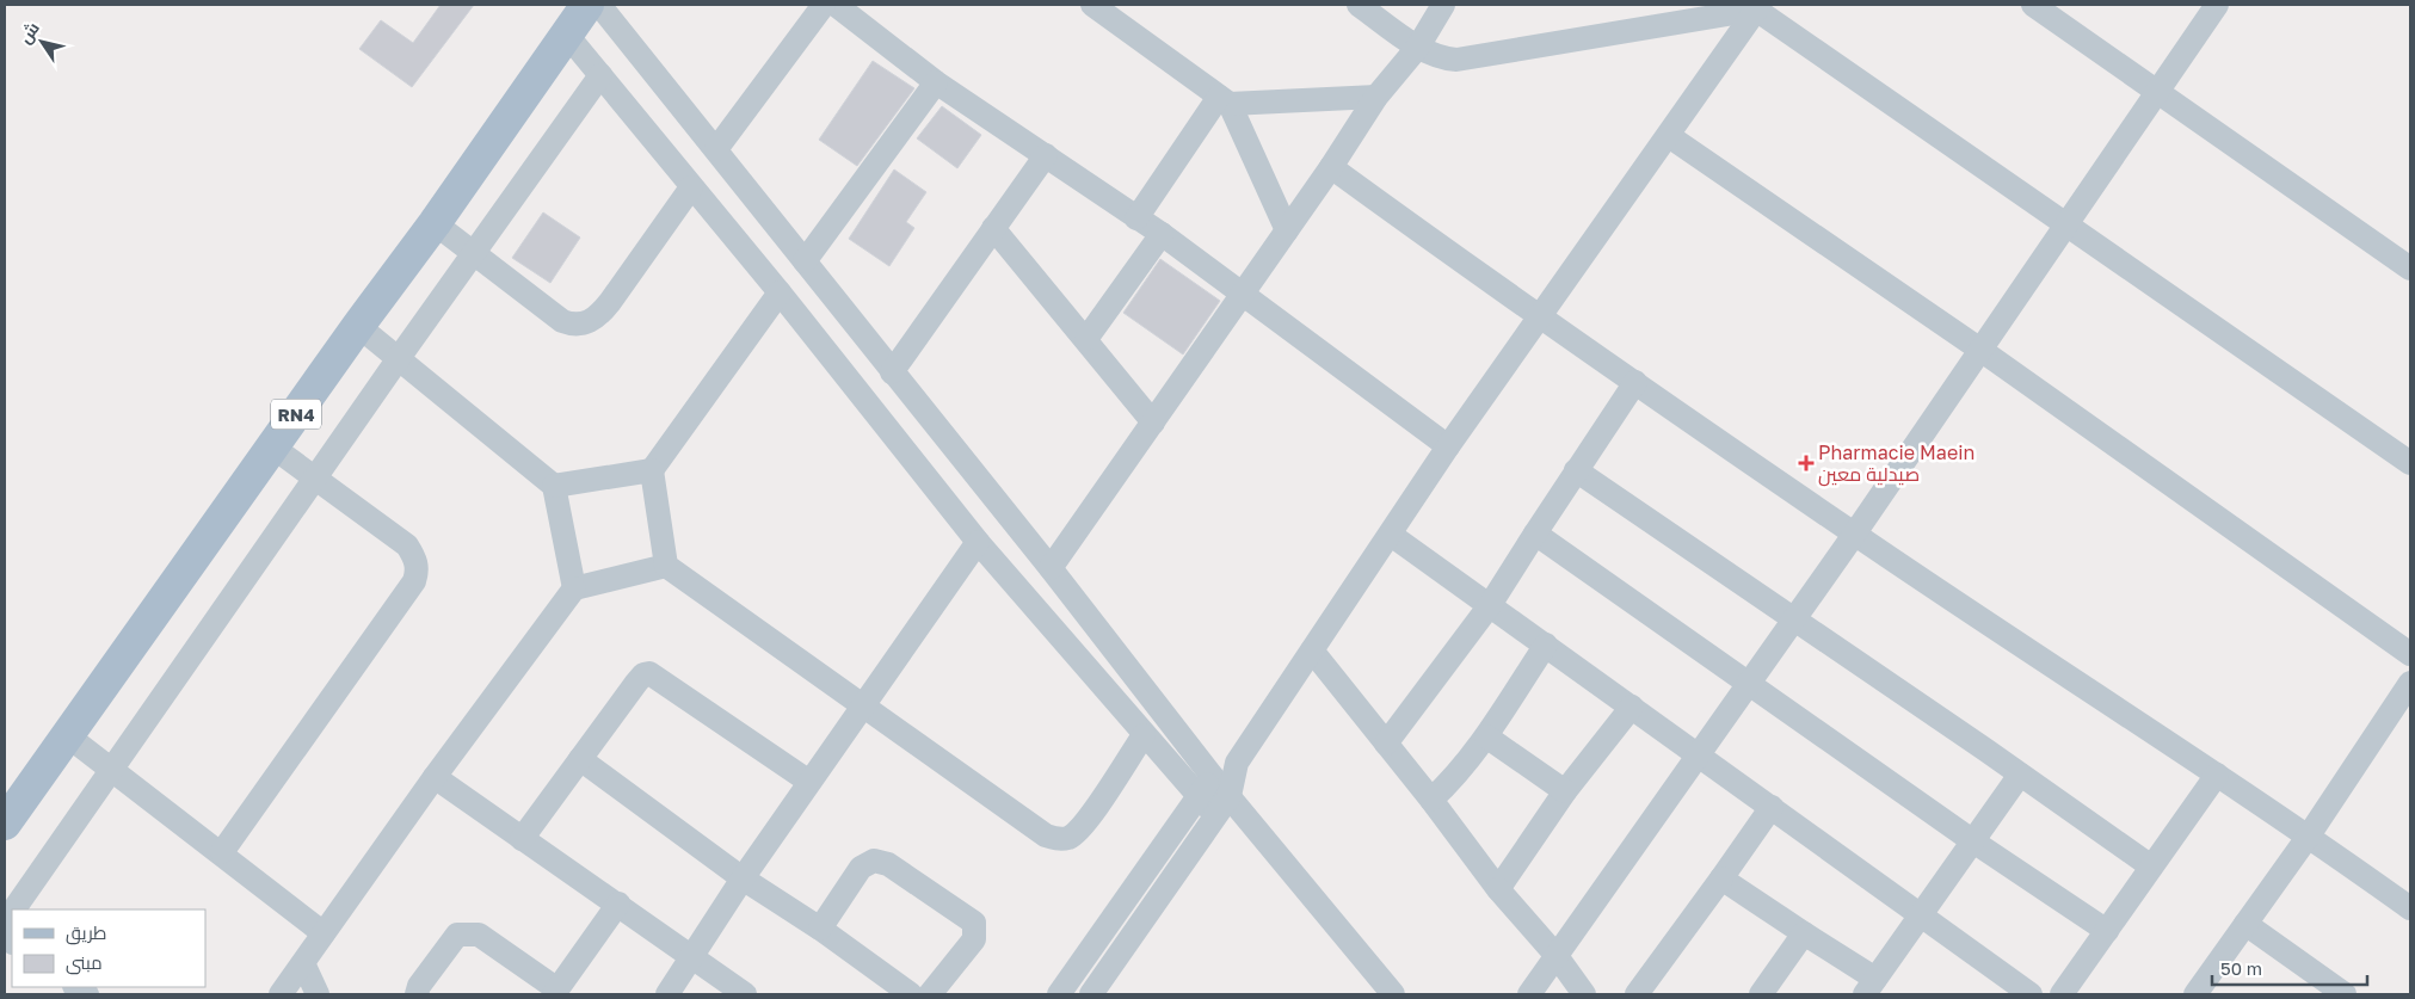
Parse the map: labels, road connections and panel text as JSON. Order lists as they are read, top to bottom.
{
  "streets": {
    "main road": ["RN4"]
  },
  "places": {
    "health": ["Pharmacie Maein صيدلية معين"]
  },
  "legend": ["طريق", "مبنى"],
  "scale_bar": "50 m",
  "north": "top left"
}
